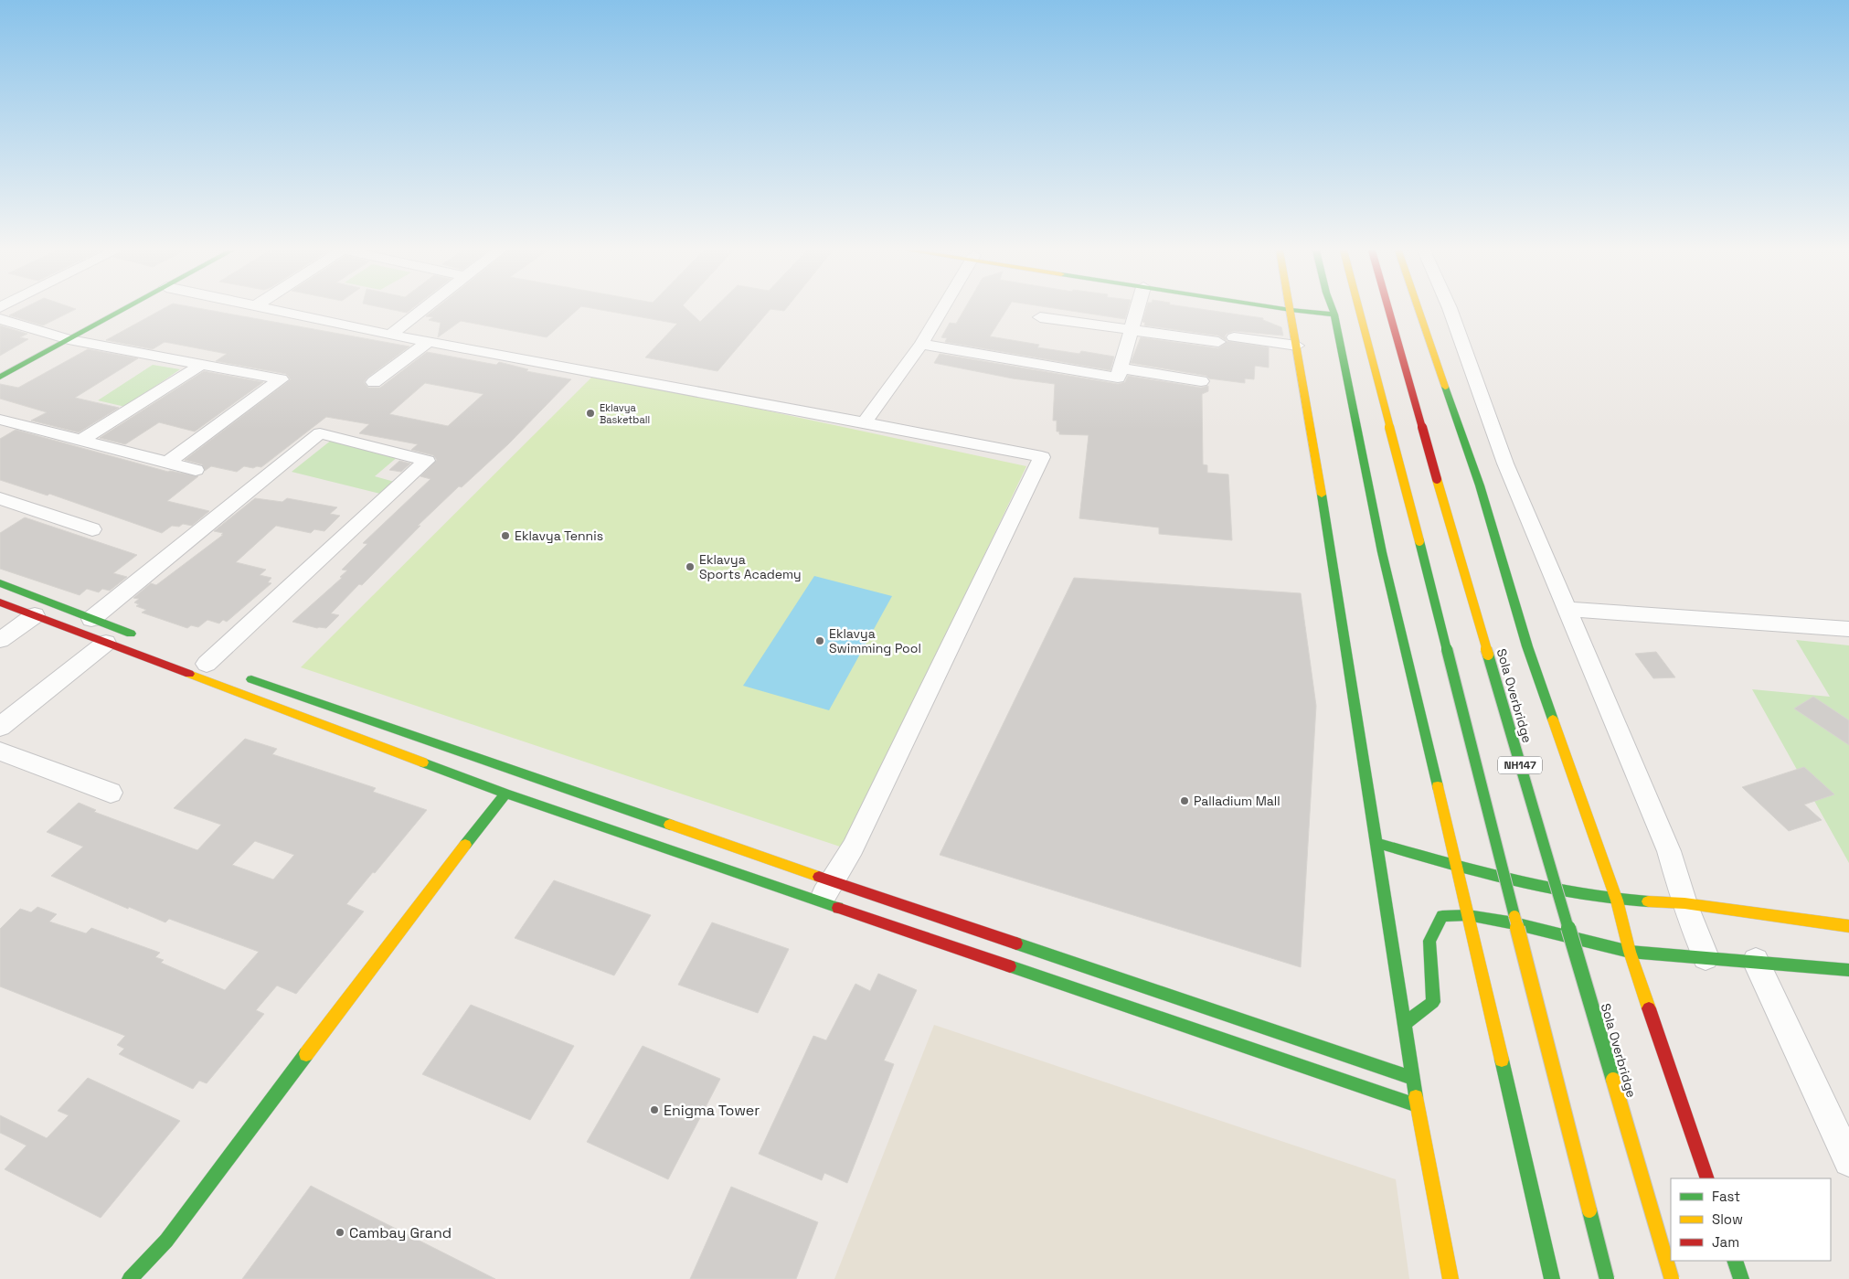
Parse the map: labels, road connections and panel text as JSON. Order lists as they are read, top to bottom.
{
  "streets": {
    "main road": ["Sola Overbridge", "NH147"]
  },
  "places": [
    "Eklavya Basketball",
    "Eklavya Tennis",
    "Eklavya Sports Academy",
    "Eklavya Swimming Pool",
    "Palladium Mall",
    "Enigma Tower",
    "Cambay Grand"
  ],
  "legend": ["Fast", "Slow", "Jam"]
}
